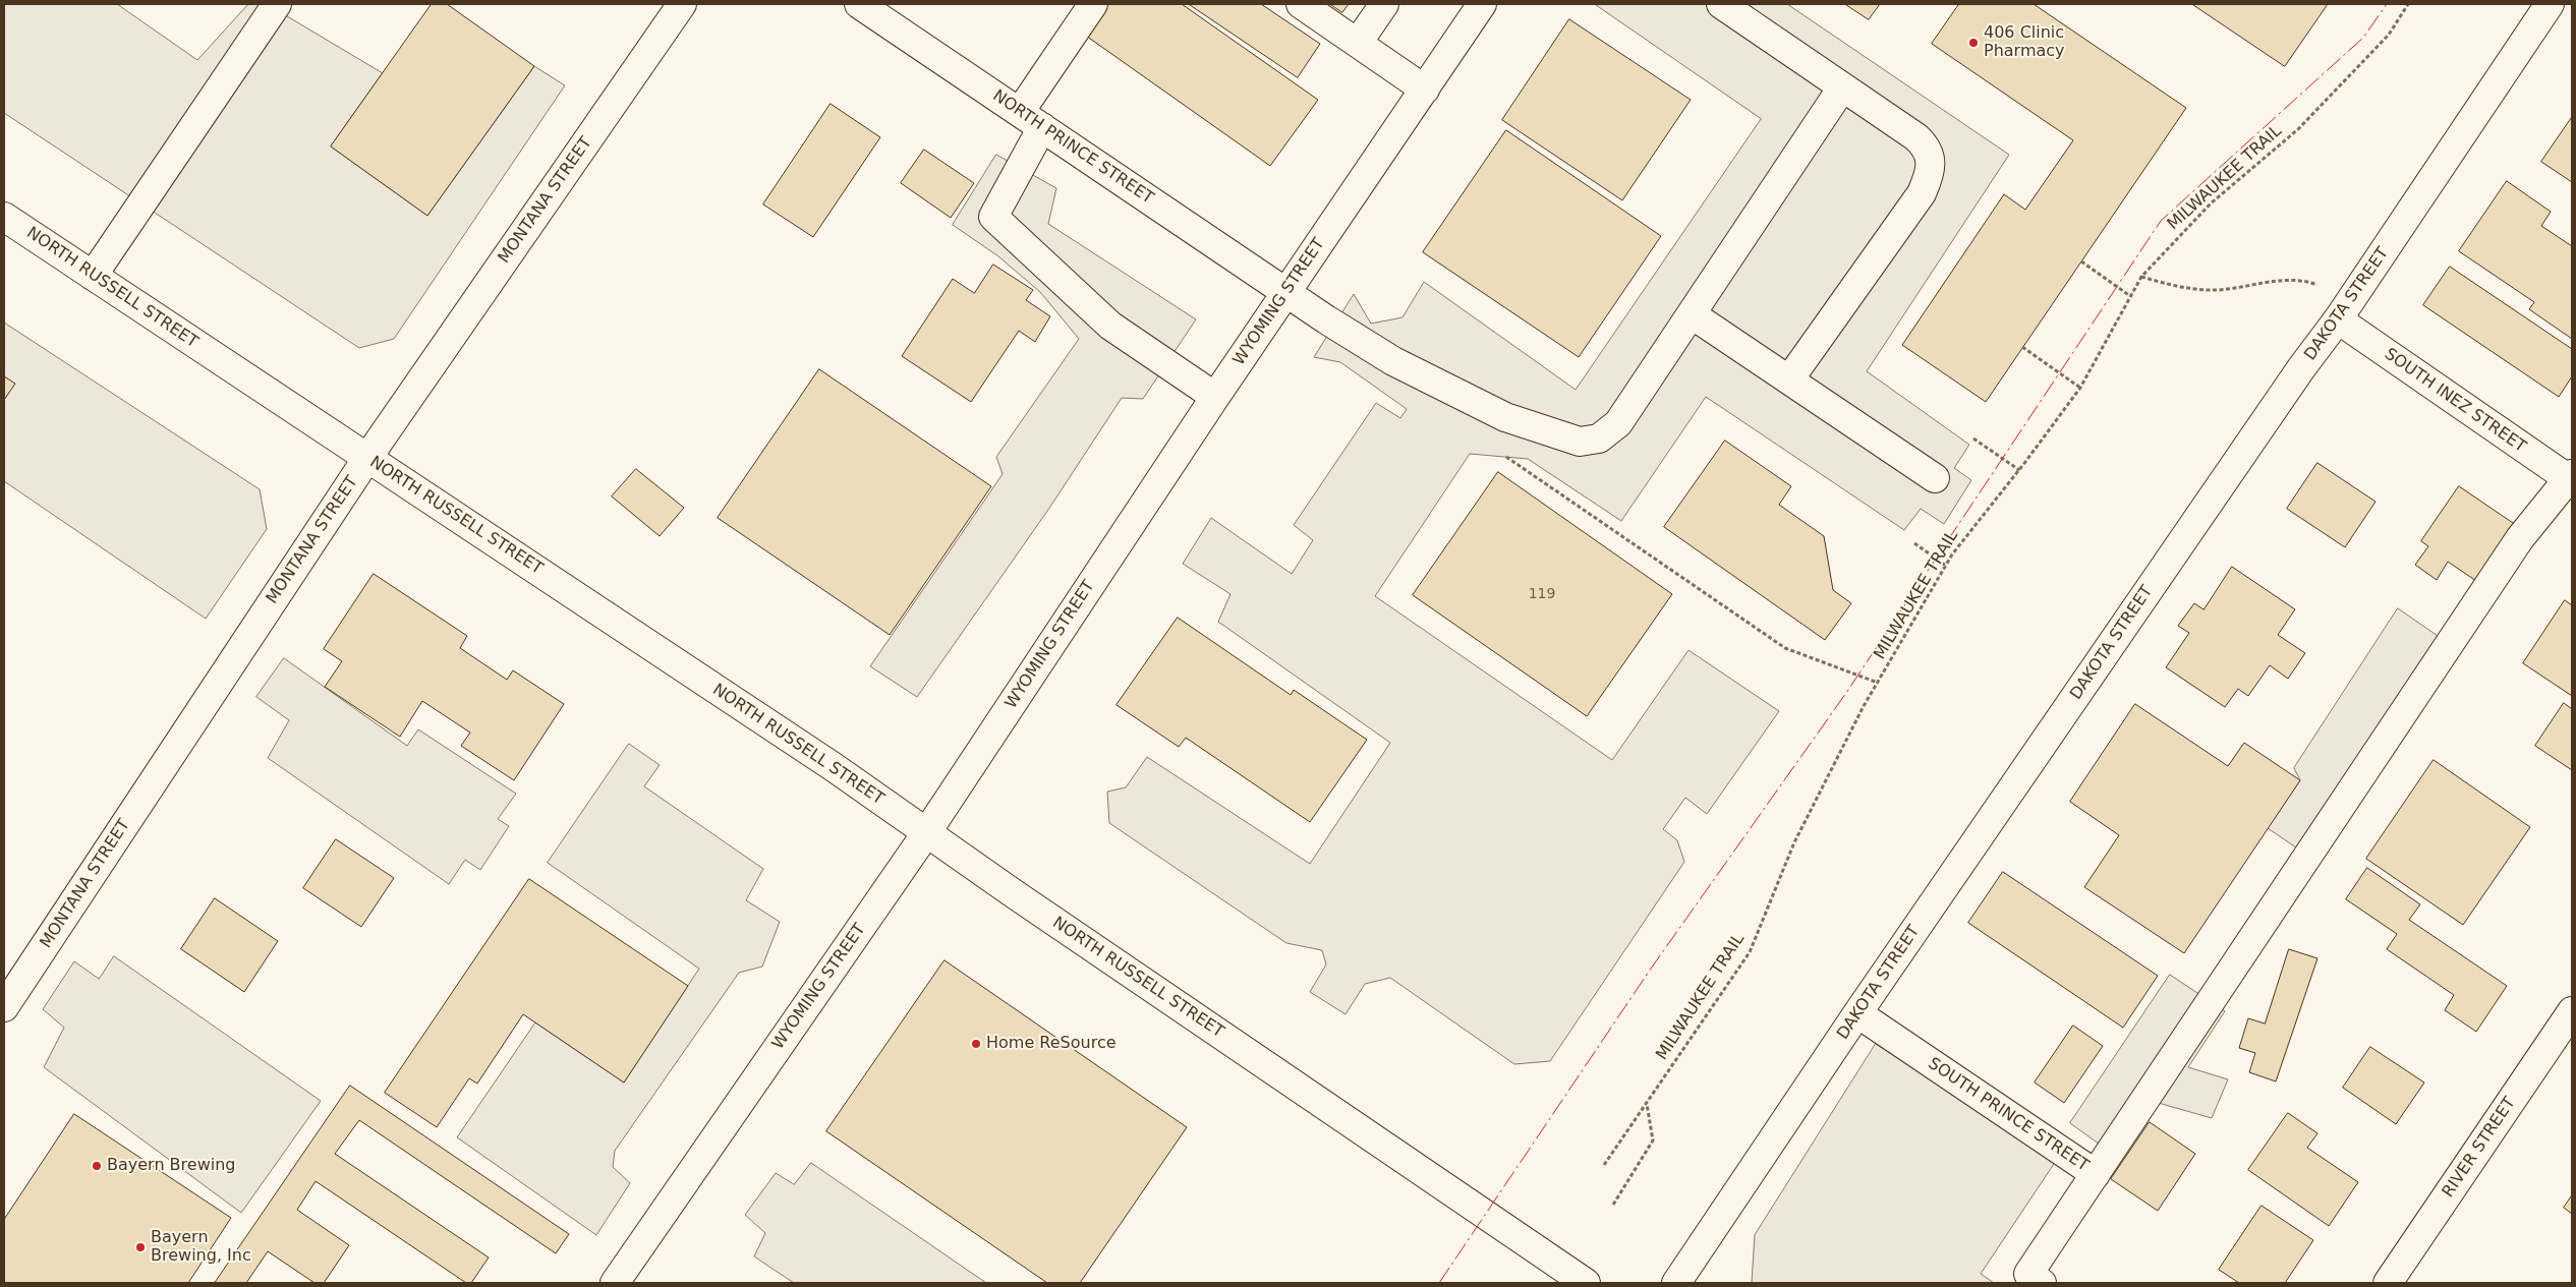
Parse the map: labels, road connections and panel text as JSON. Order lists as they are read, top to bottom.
{
  "streets": {
    "street": [
      "NORTH PRINCE STREET",
      "MONTANA STREET",
      "NORTH RUSSELL STREET",
      "WYOMING STREET",
      "DAKOTA STREET",
      "SOUTH INEZ STREET",
      "SOUTH PRINCE STREET",
      "RIVER STREET"
    ],
    "path": ["MILWAUKEE TRAIL"]
  },
  "crossings": [
    ["NORTH PRINCE STREET", "WYOMING STREET"],
    ["MONTANA STREET", "NORTH RUSSELL STREET"],
    ["NORTH RUSSELL STREET", "WYOMING STREET"],
    ["DAKOTA STREET", "SOUTH INEZ STREET"],
    ["DAKOTA STREET", "SOUTH PRINCE STREET"]
  ],
  "places": [
    "406 Clinic Pharmacy",
    "Home ReSource",
    "Bayern Brewing",
    "Bayern Brewing, Inc"
  ],
  "house_numbers": ["119"]
}
